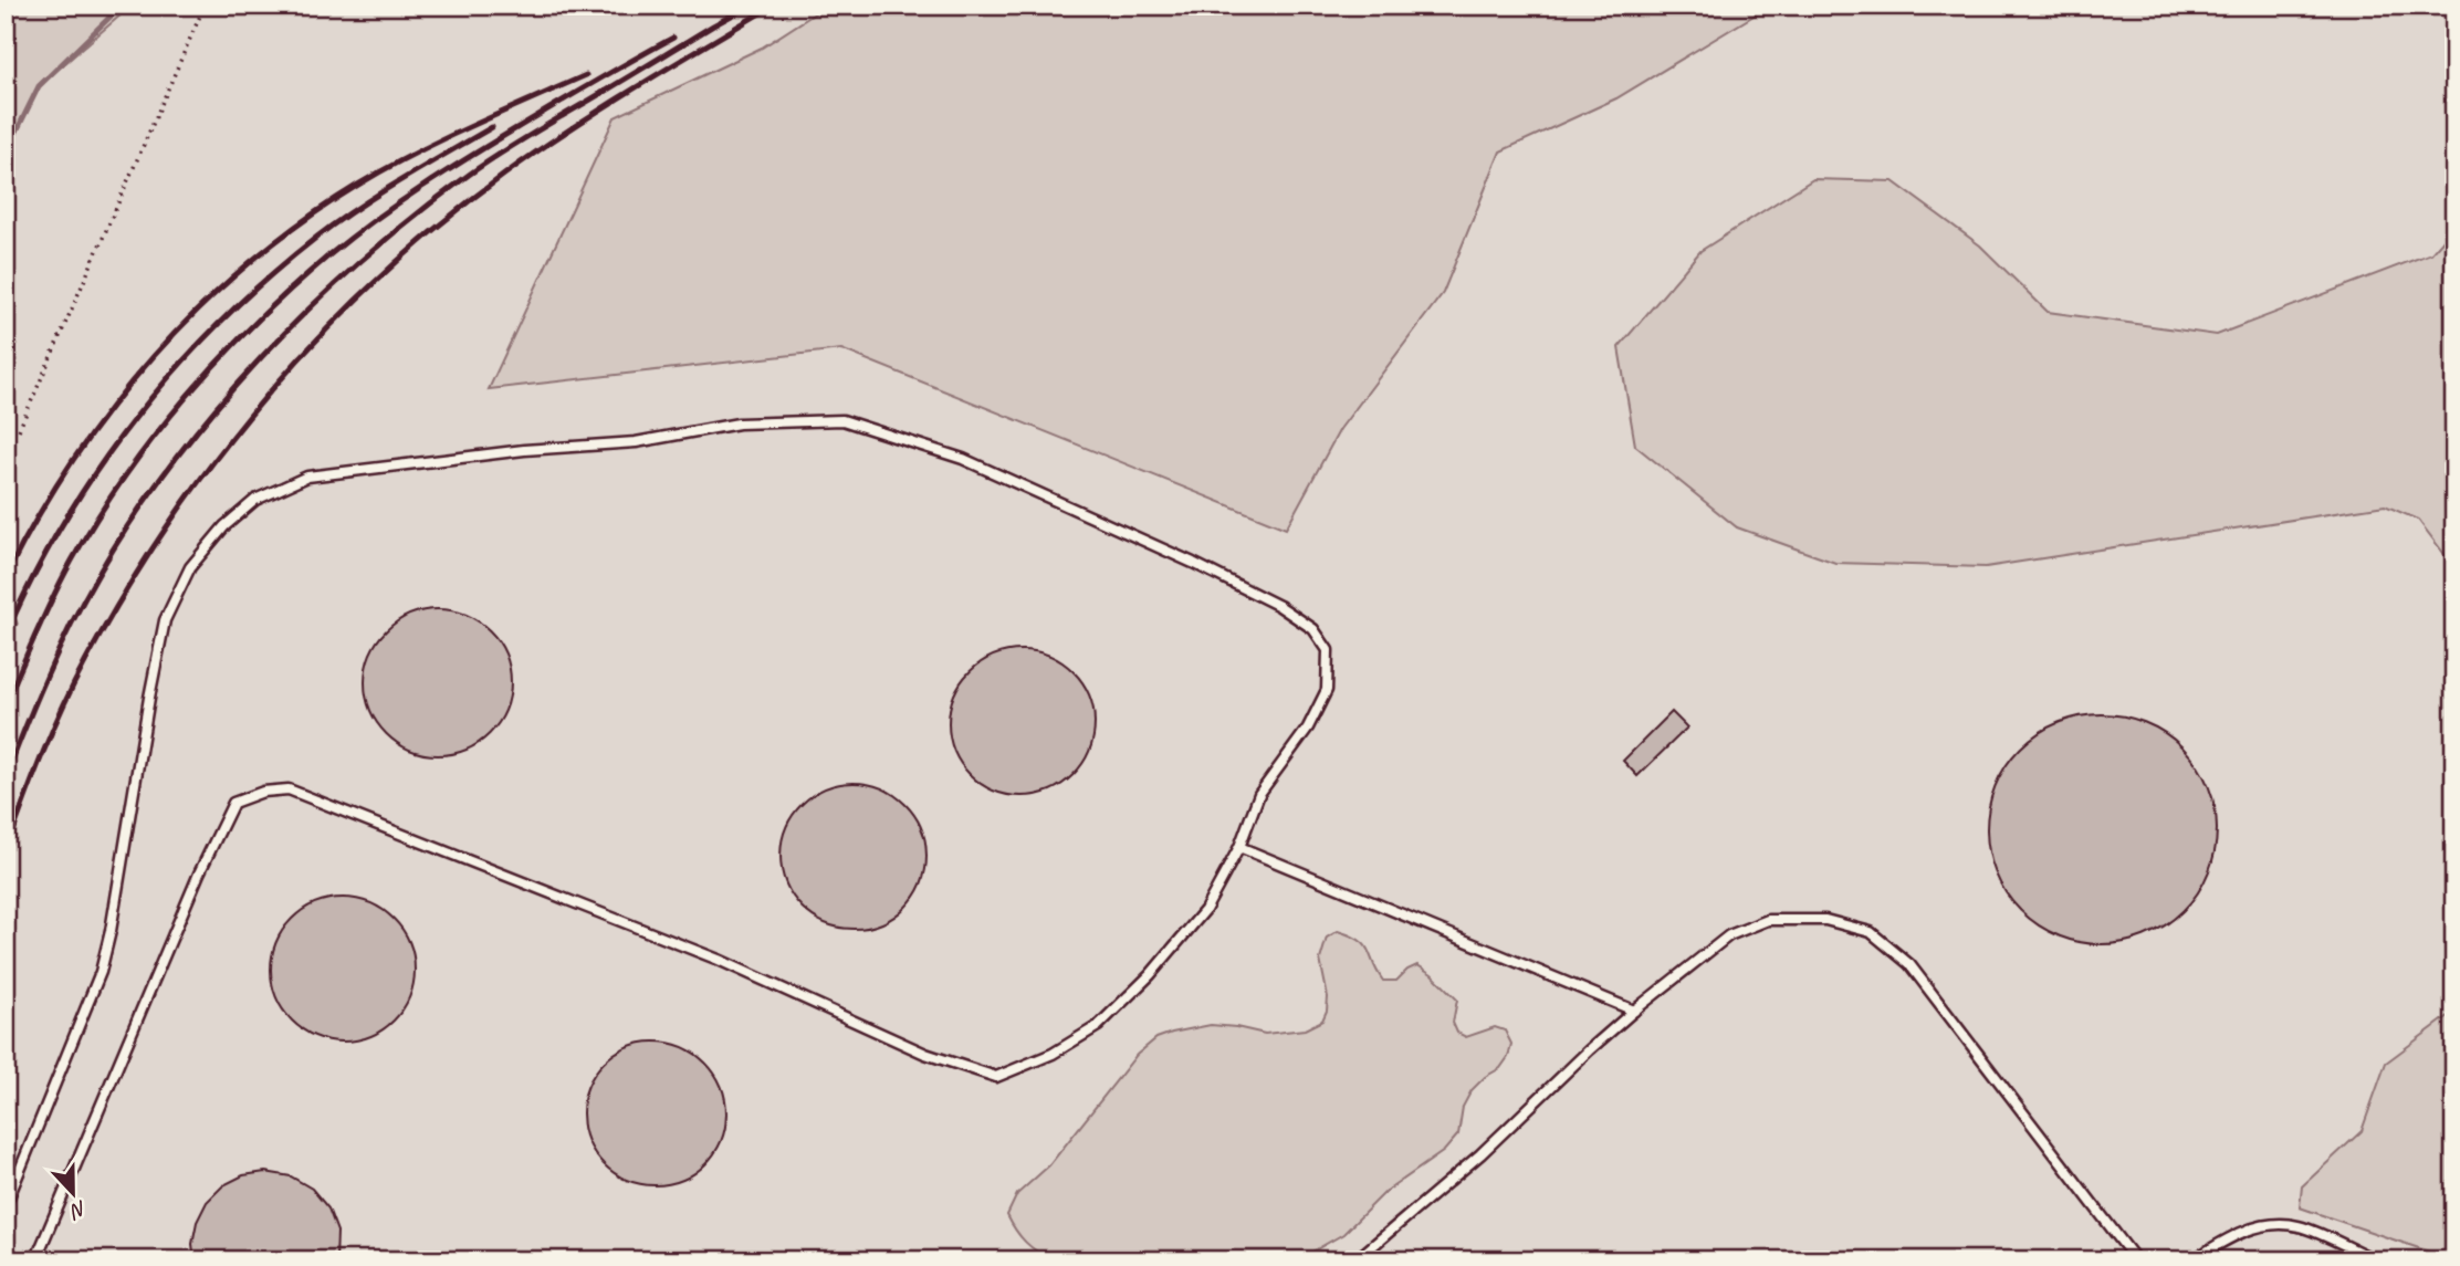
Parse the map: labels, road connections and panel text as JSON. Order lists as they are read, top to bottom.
{
  "north": "bottom"
}
